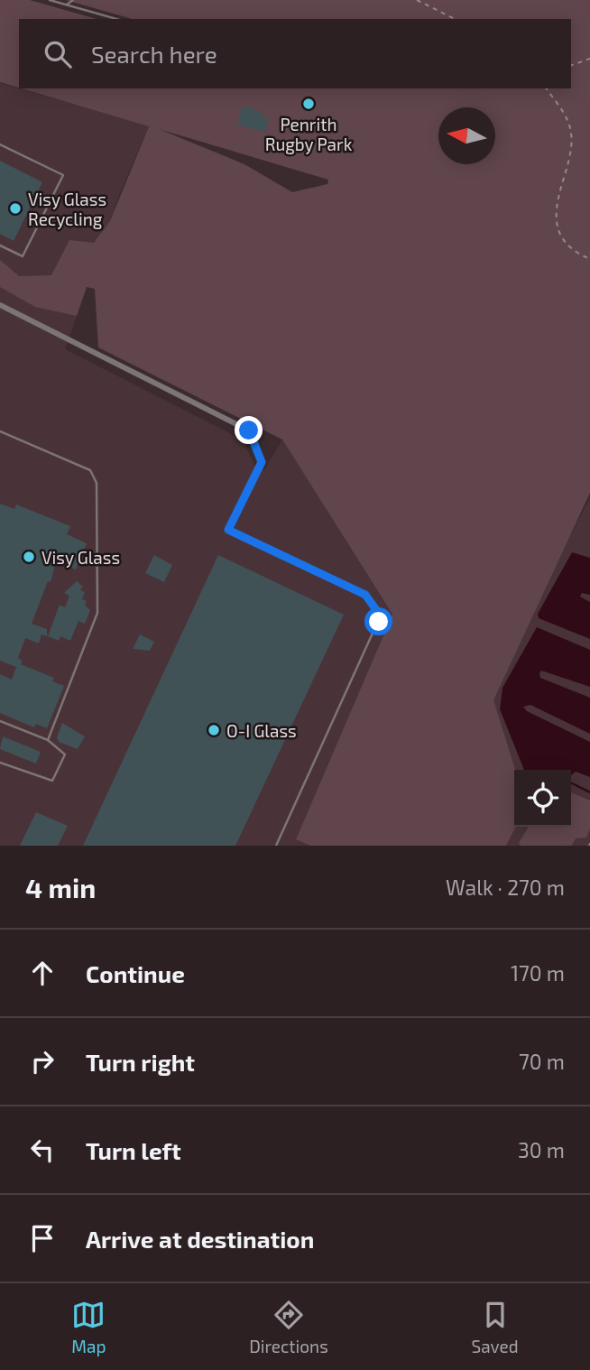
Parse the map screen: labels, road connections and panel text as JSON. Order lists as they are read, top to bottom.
{
  "places": [
    "Penrith Rugby Park",
    "Visy Glass Recycling",
    "Visy Glass",
    "O-I Glass"
  ],
  "north": "left",
  "page": {
    "search": "Search here",
    "heading": ["4 min", "Walk · 270 m"],
    "list": [
      ["Continue", "170 m"],
      ["Turn right", "70 m"],
      ["Turn left", "30 m"],
      "Arrive at destination"
    ],
    "nav": ["Map", "Directions", "Saved"]
  }
}
